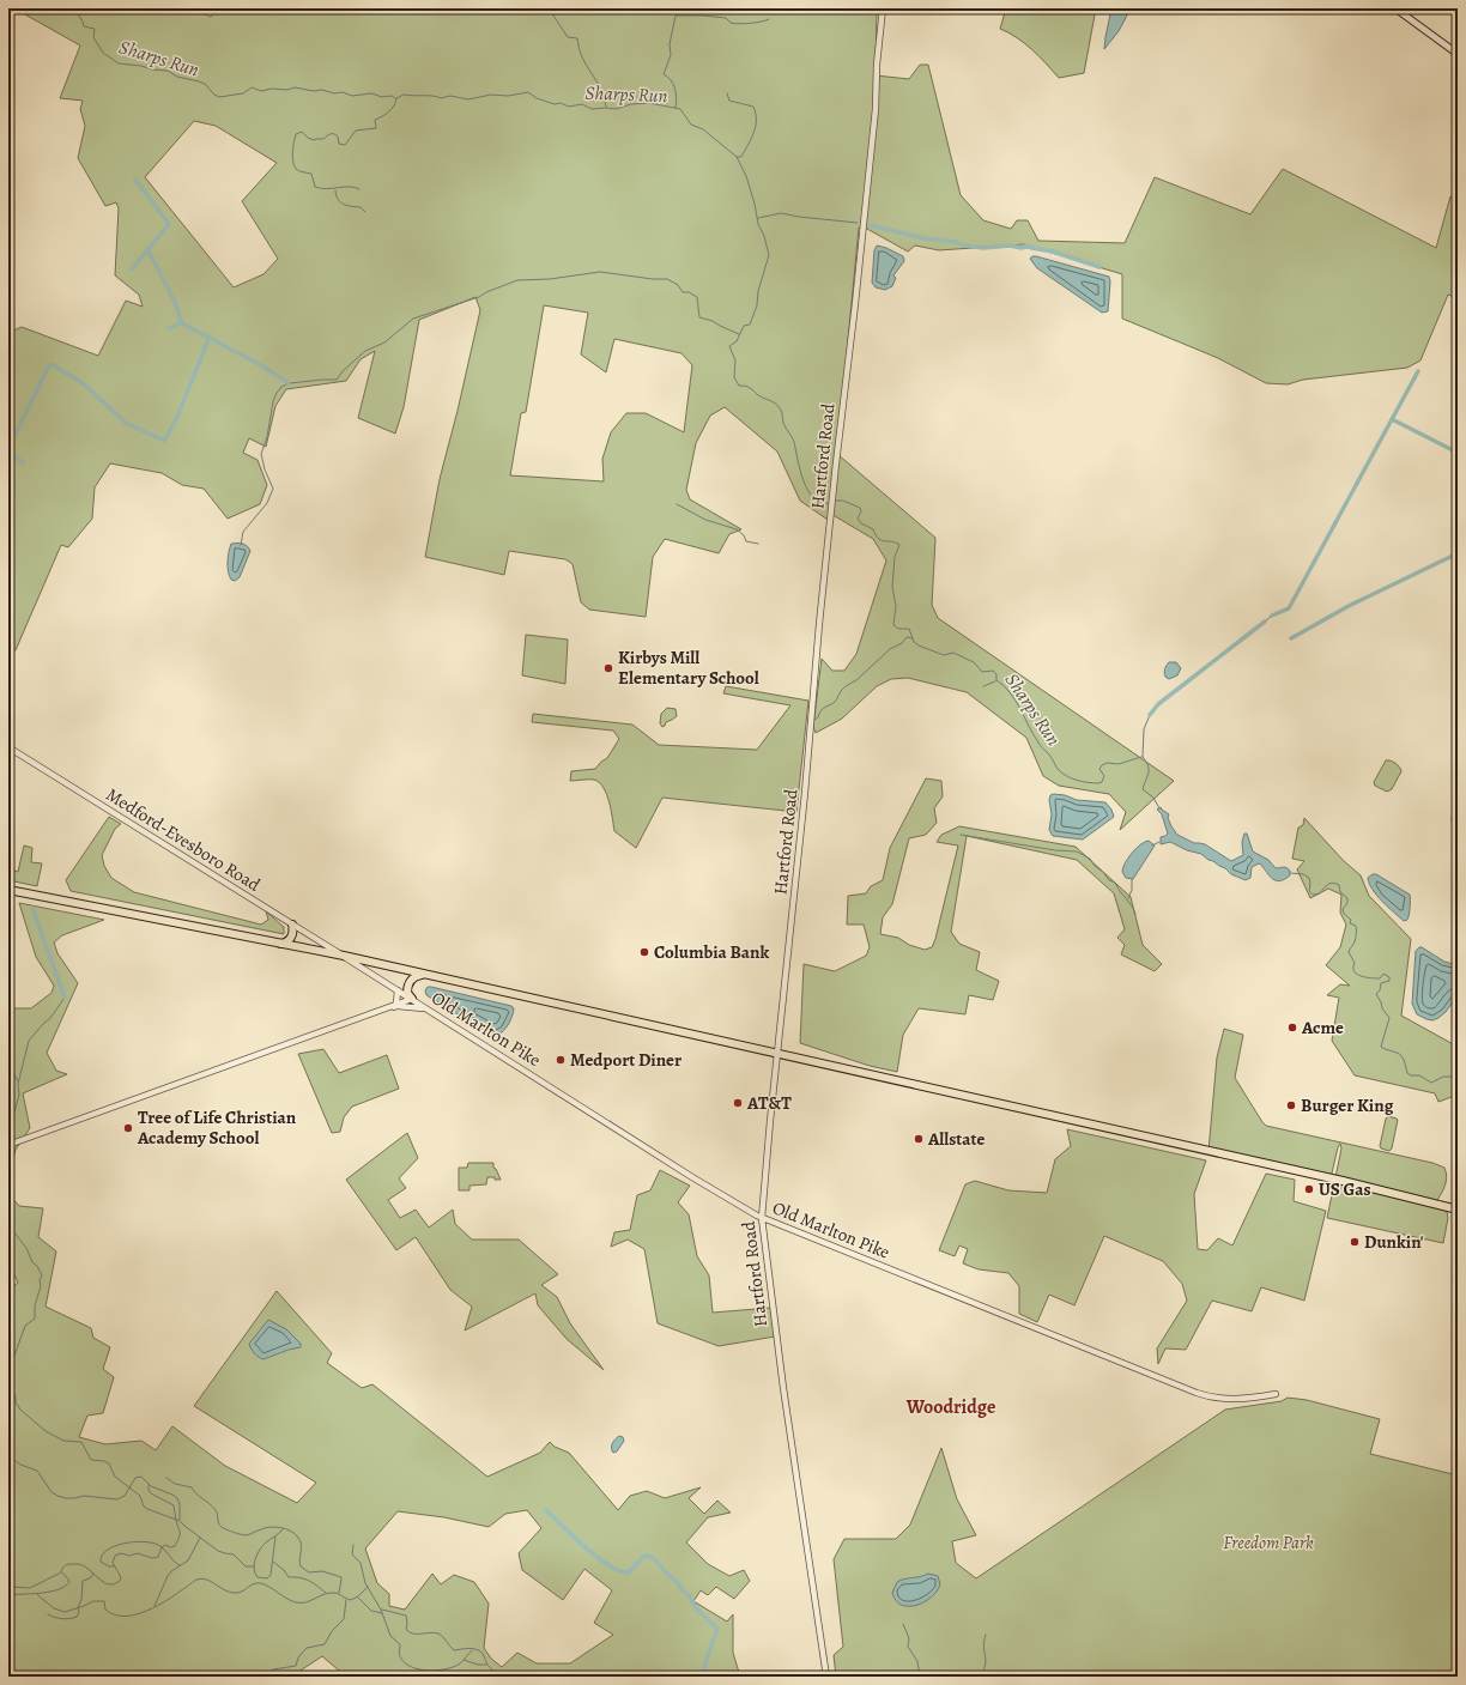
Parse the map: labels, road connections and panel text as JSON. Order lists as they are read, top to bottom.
{
  "streets": {
    "street": ["Hartford Road", "Medford-Evesboro Road", "Old Marlton Pike"]
  },
  "crossings": [
    ["Hartford Road", "Old Marlton Pike"],
    ["Medford-Evesboro Road", "Old Marlton Pike"]
  ],
  "districts": ["Woodridge"],
  "water": ["Sharps Run"],
  "parks": ["Freedom Park"],
  "places": [
    "Kirbys Mill Elementary School",
    "Columbia Bank",
    "Acme",
    "Medport Diner",
    "AT&T",
    "Burger King",
    "Tree of Life Christian Academy School",
    "Allstate",
    "US Gas",
    "Dunkin'"
  ]
}
